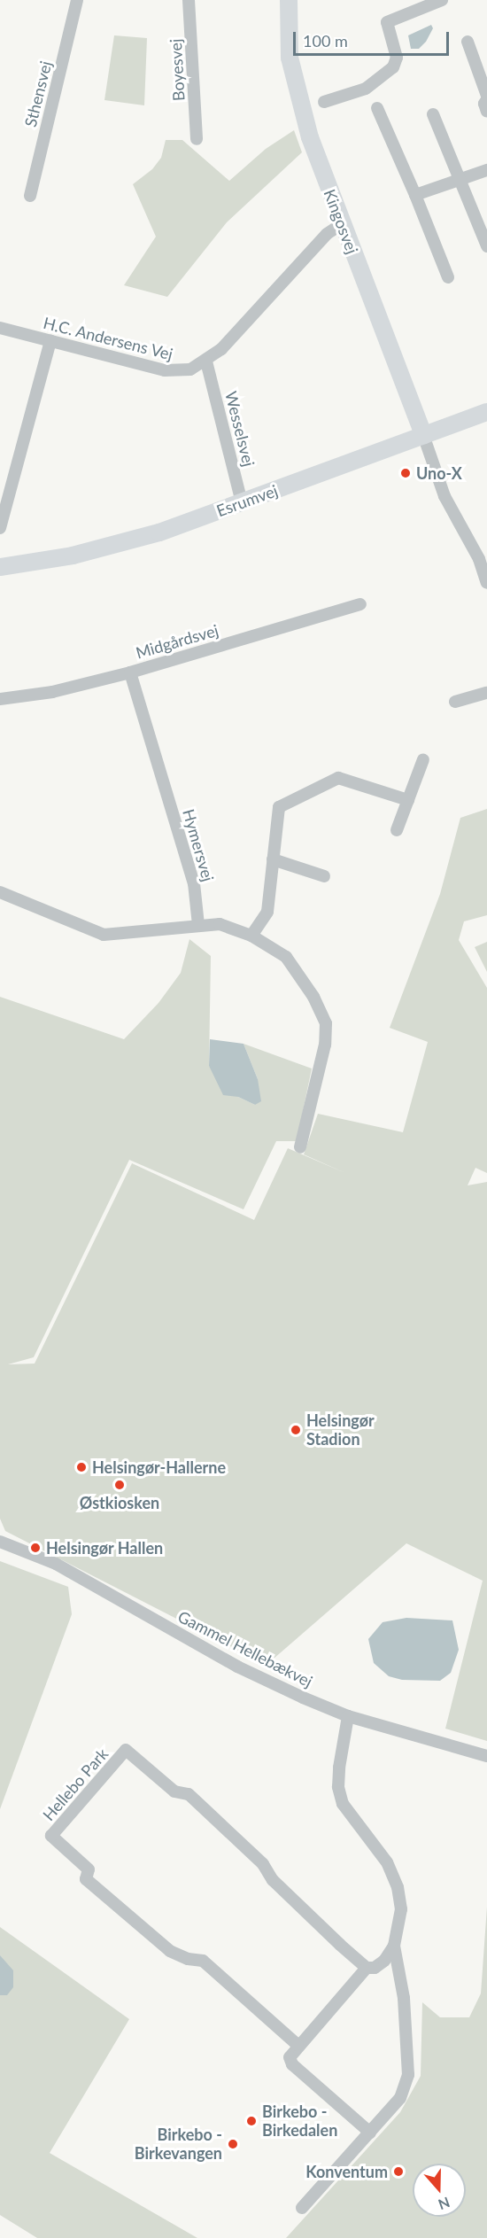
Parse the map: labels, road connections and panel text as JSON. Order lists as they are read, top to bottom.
{
  "streets": {
    "main road": ["Kingosvej", "Esrumvej"],
    "street": [
      "Boyesvej",
      "Sthensvej",
      "H.C. Andersens Vej",
      "Wesselsvej",
      "Midgårdsvej",
      "Hymersvej",
      "Gammel Hellebækvej",
      "Hellebo Park"
    ]
  },
  "crossings": [
    ["Kingosvej", "H.C. Andersens Vej"],
    ["Kingosvej", "Esrumvej"],
    ["H.C. Andersens Vej", "Wesselsvej"],
    ["Wesselsvej", "Esrumvej"],
    ["Midgårdsvej", "Hymersvej"]
  ],
  "places": [
    "Uno-X",
    "Helsingør Stadion",
    "Helsingør-Hallerne",
    "Østkiosken",
    "Helsingør Hallen",
    "Birkebo - Birkedalen",
    "Birkebo - Birkevangen",
    "Konventum"
  ],
  "scale_bar": "100 m",
  "north": "bottom"
}
